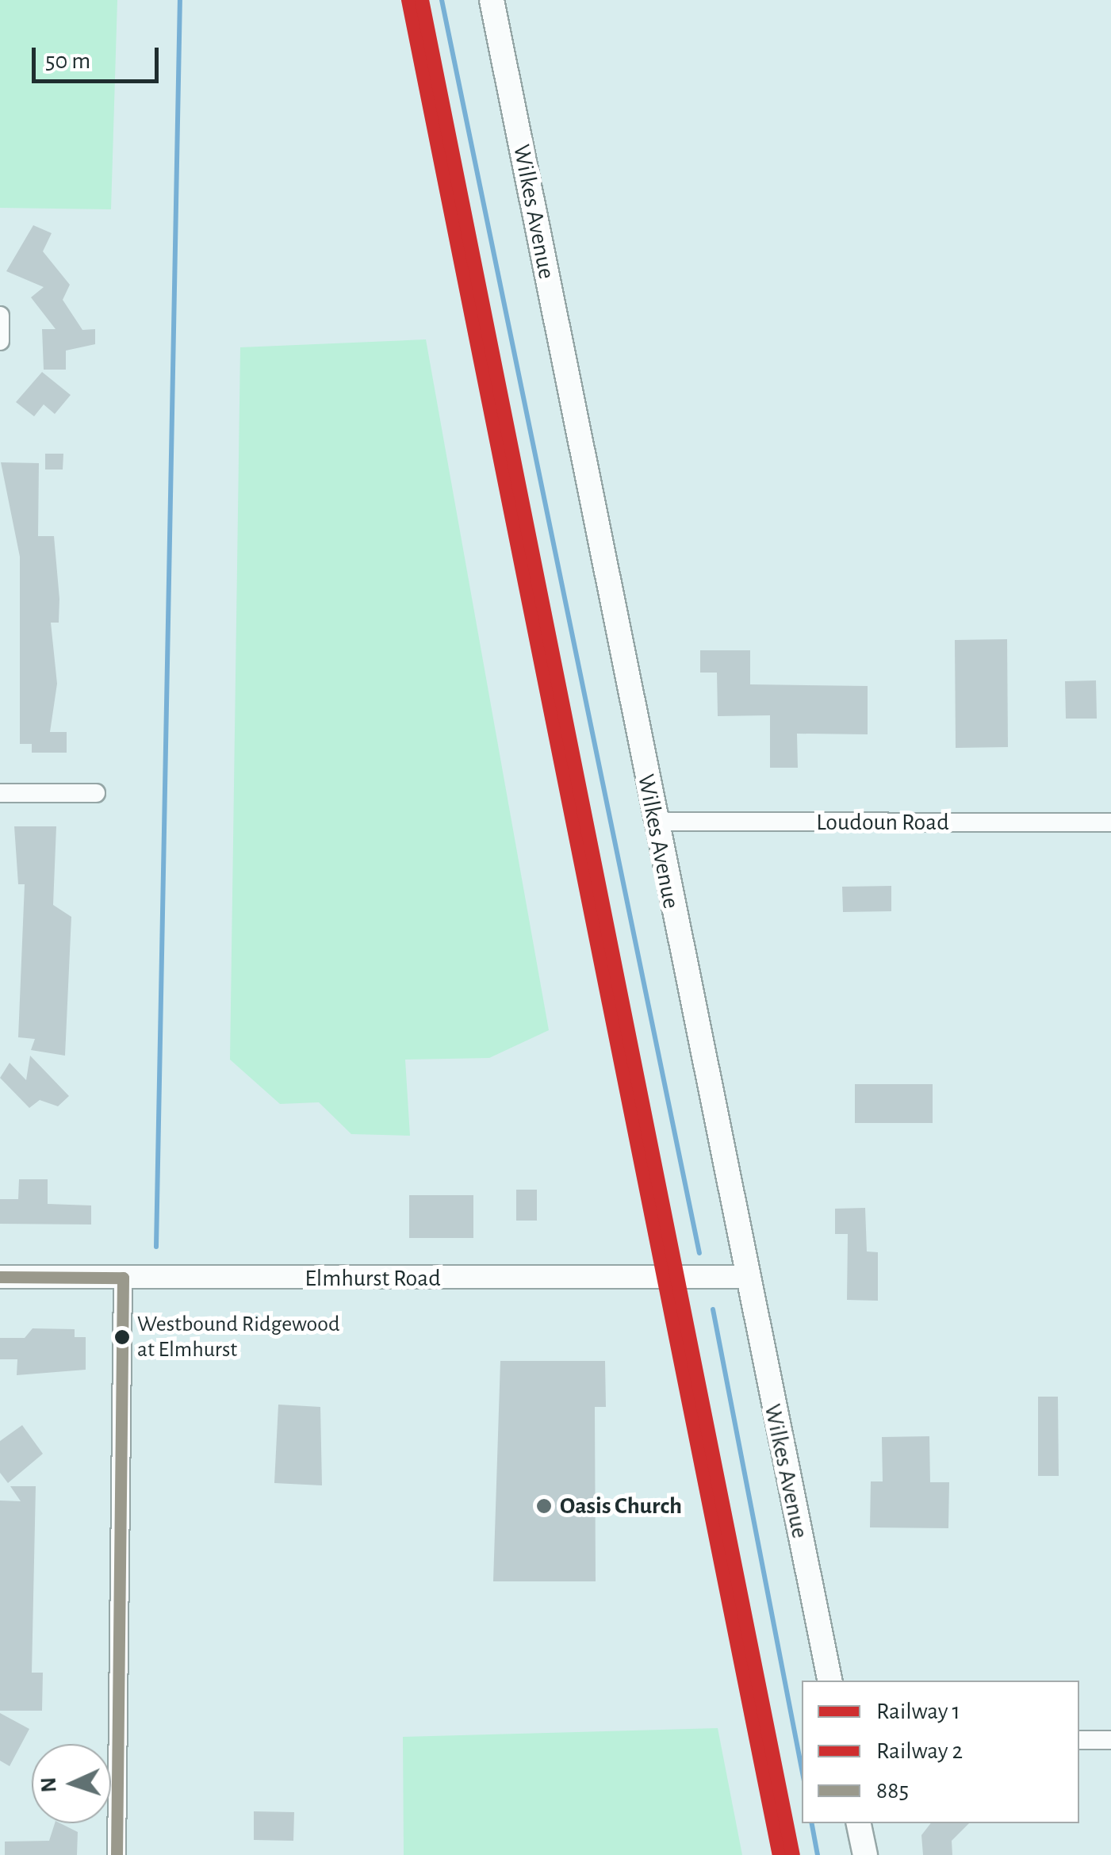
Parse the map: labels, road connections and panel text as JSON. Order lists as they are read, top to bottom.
{
  "streets": {
    "main road": ["Wilkes Avenue"],
    "street": ["Loudoun Road", "Elmhurst Road"]
  },
  "crossings": [
    ["Wilkes Avenue", "Loudoun Road"],
    ["Wilkes Avenue", "Elmhurst Road"]
  ],
  "places": ["Westbound Ridgewood at Elmhurst", "Oasis Church"],
  "lines": ["rail line 1", "rail line 2", "transit line 885"],
  "legend": ["Railway 1", "Railway 2", "885"],
  "scale_bar": "50 m",
  "north": "left"
}
